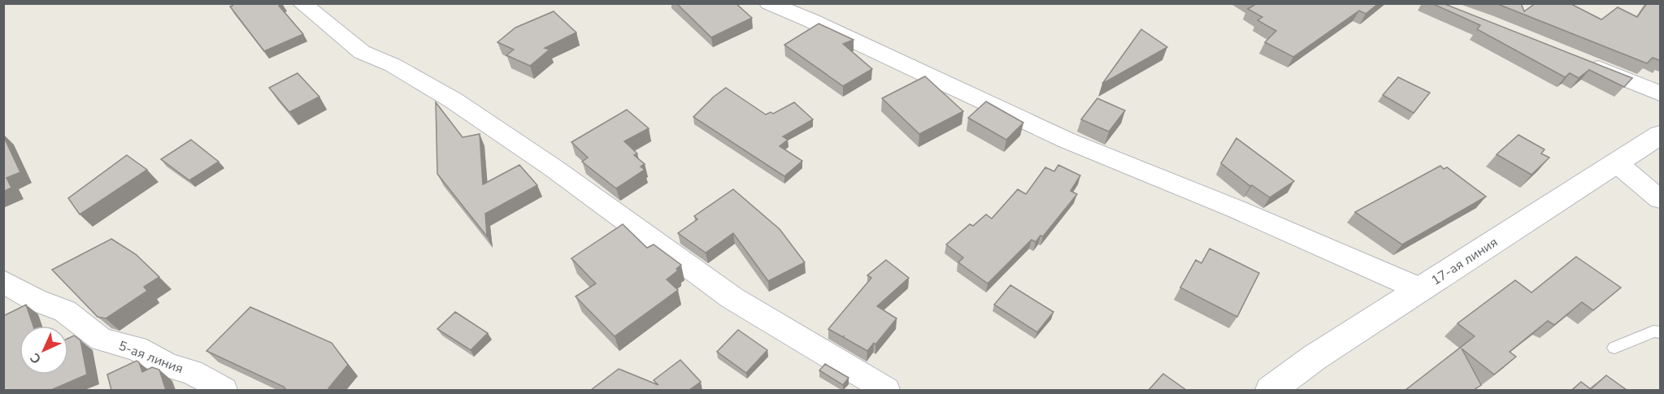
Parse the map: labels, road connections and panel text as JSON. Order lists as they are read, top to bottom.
{
  "streets": {
    "street": ["17-ая линия", "5-ая линия"]
  },
  "north": "bottom left"
}
